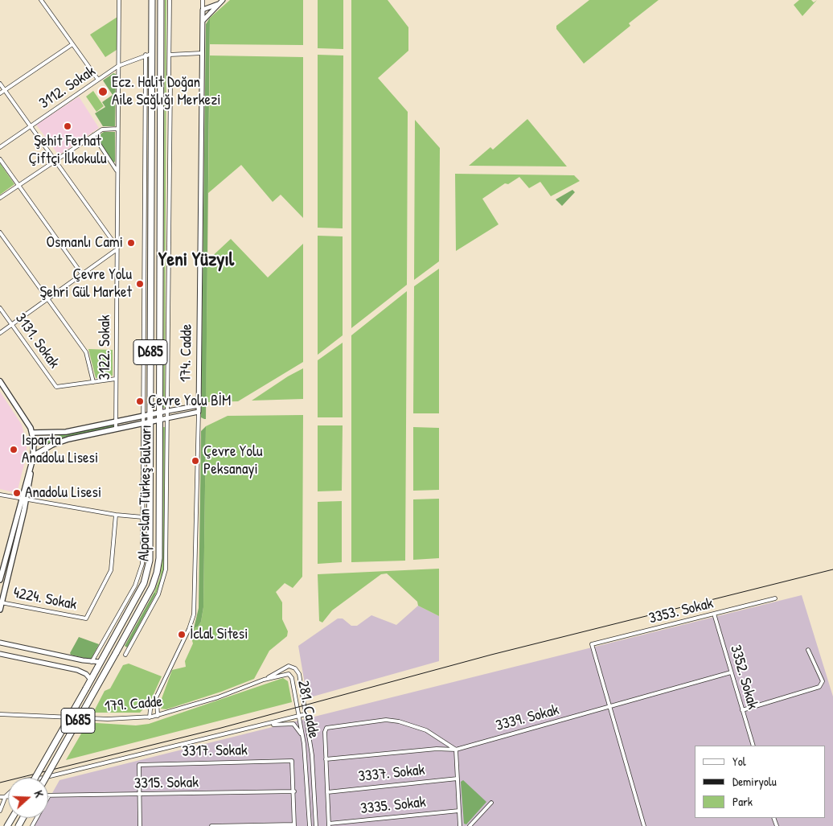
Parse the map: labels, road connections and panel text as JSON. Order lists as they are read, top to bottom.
{
  "streets": {
    "highway": ["D685", "Alparslan Türkeş Bulvarı"],
    "street": [
      "3112. Sokak",
      "3131. Sokak",
      "3122. Sokak",
      "174. Cadde",
      "4224. Sokak",
      "3353. Sokak",
      "3352. Sokak",
      "179. Cadde",
      "281. Cadde",
      "3339. Sokak",
      "3317. Sokak",
      "3337. Sokak",
      "3315. Sokak",
      "3335. Sokak"
    ]
  },
  "crossings": [
    ["3112. Sokak", "3122. Sokak"],
    ["3112. Sokak", "Alparslan Türkeş Bulvarı"],
    ["174. Cadde", "179. Cadde"],
    ["3353. Sokak", "3352. Sokak"],
    ["3353. Sokak", "3339. Sokak"],
    ["3352. Sokak", "3339. Sokak"],
    ["179. Cadde", "281. Cadde"],
    ["3317. Sokak", "3315. Sokak"]
  ],
  "districts": ["Yeni Yüzyıl"],
  "places": [
    "Ecz. Halit Doğan Aile Sağlığı Merkezi",
    "Şehit Ferhat Çiftçi İlkokulu",
    "Osmanlı Cami",
    "Çevre Yolu Şehri Gül Market",
    "Çevre Yolu BİM",
    "Isparta Anadolu Lisesi",
    "Çevre Yolu Peksanayi",
    "Anadolu Lisesi",
    "İclal Sitesi"
  ],
  "legend": ["Yol", "Demiryolu", "Park"],
  "north": "right"
}
